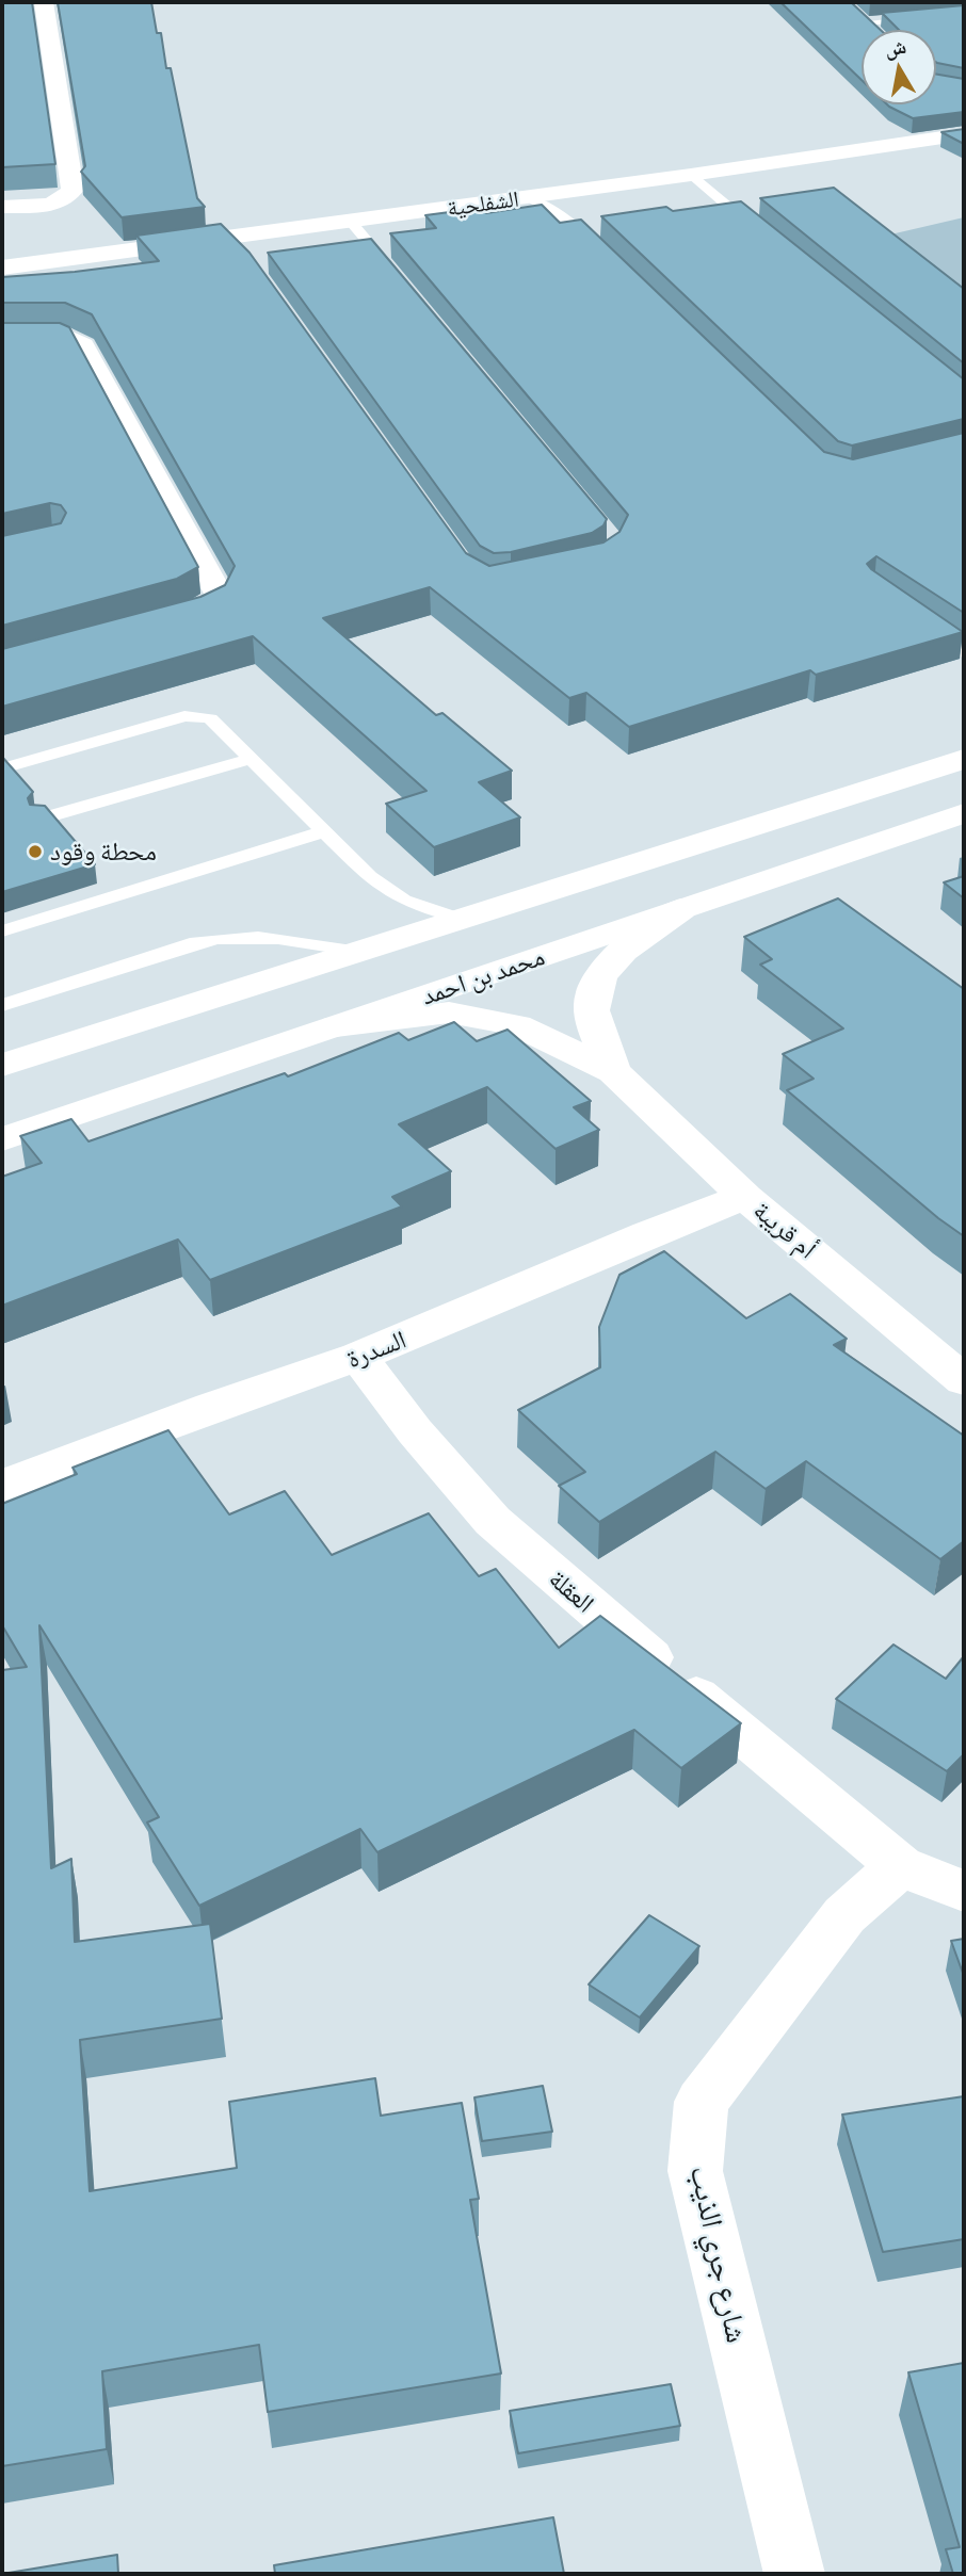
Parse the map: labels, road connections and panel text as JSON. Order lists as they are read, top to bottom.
{
  "streets": {
    "street": [
      "الشفلحية",
      "محمد بن احمد",
      "أم قريبة",
      "السدرة",
      "العقلة",
      "شارع جري الذيب"
    ]
  },
  "crossings": [
    ["محمد بن احمد", "أم قريبة"],
    ["أم قريبة", "السدرة"],
    ["السدرة", "العقلة"],
    ["العقلة", "شارع جري الذيب"]
  ],
  "places": ["محطة وقود"],
  "north": "top"
}
